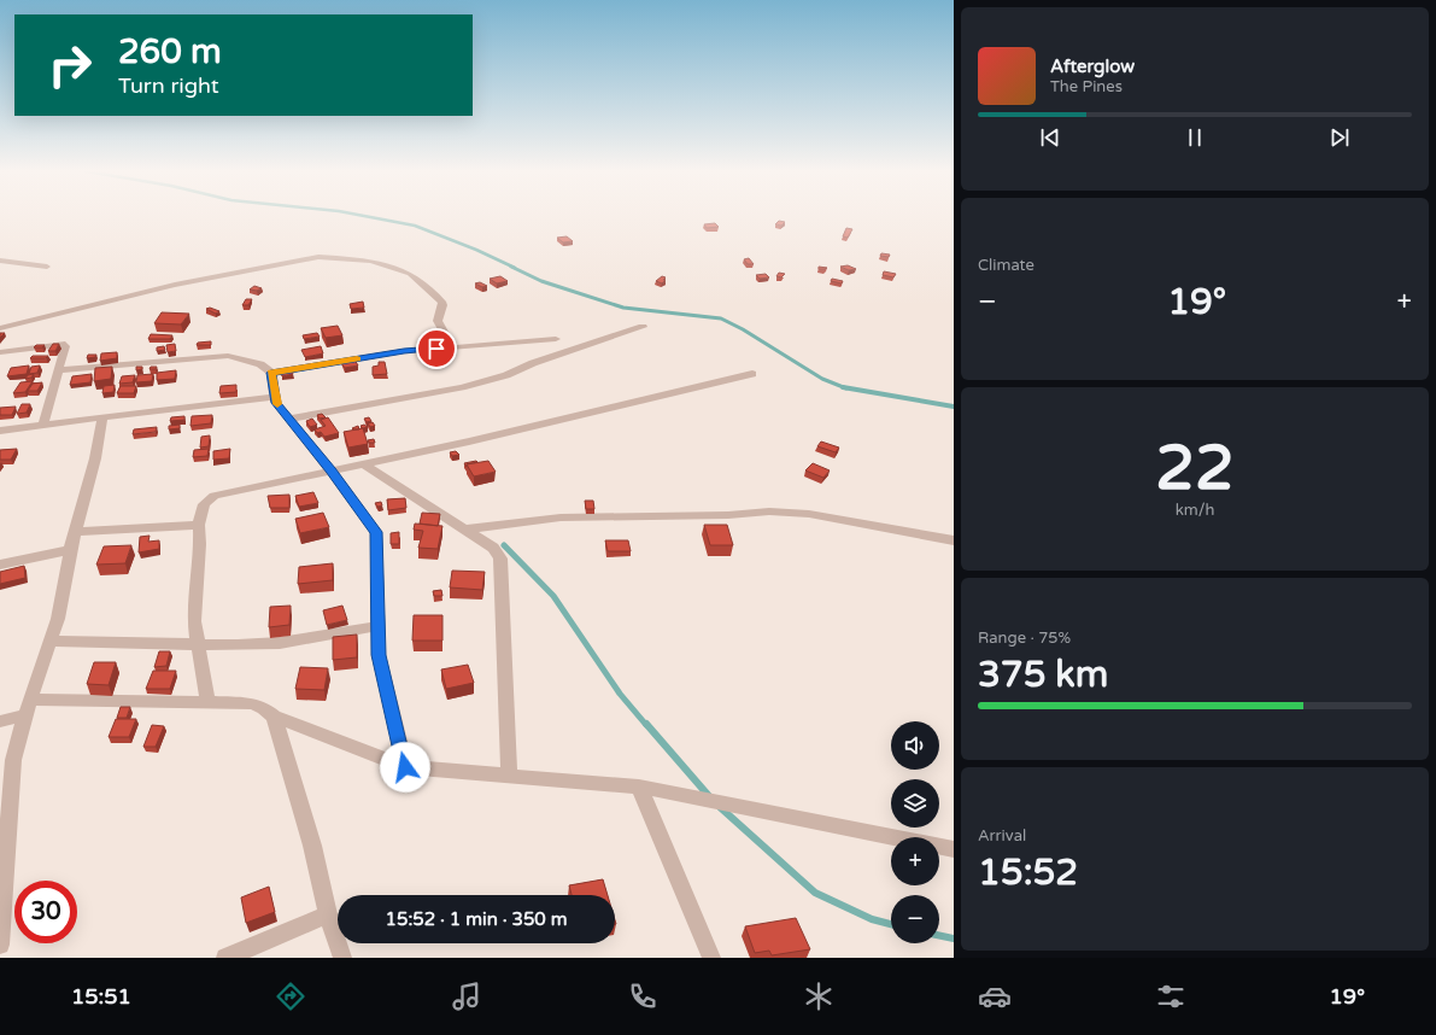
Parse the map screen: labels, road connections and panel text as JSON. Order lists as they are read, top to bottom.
{
  "page": {
    "turn": ["260 m", "Turn right"],
    "song": ["Afterglow", "The Pines"],
    "tile": [
      "Climate",
      ["22", "km/h"],
      ["Range · 75%", "375 km"],
      ["Arrival", "15:52"]
    ],
    "heat": ["−", "19°", "+"],
    "map_buttons": ["+", "−"],
    "limit": "30",
    "trip": "15:52 · 1 min · 350 m",
    "tabs": ["15:51", "19°"]
  }
}
